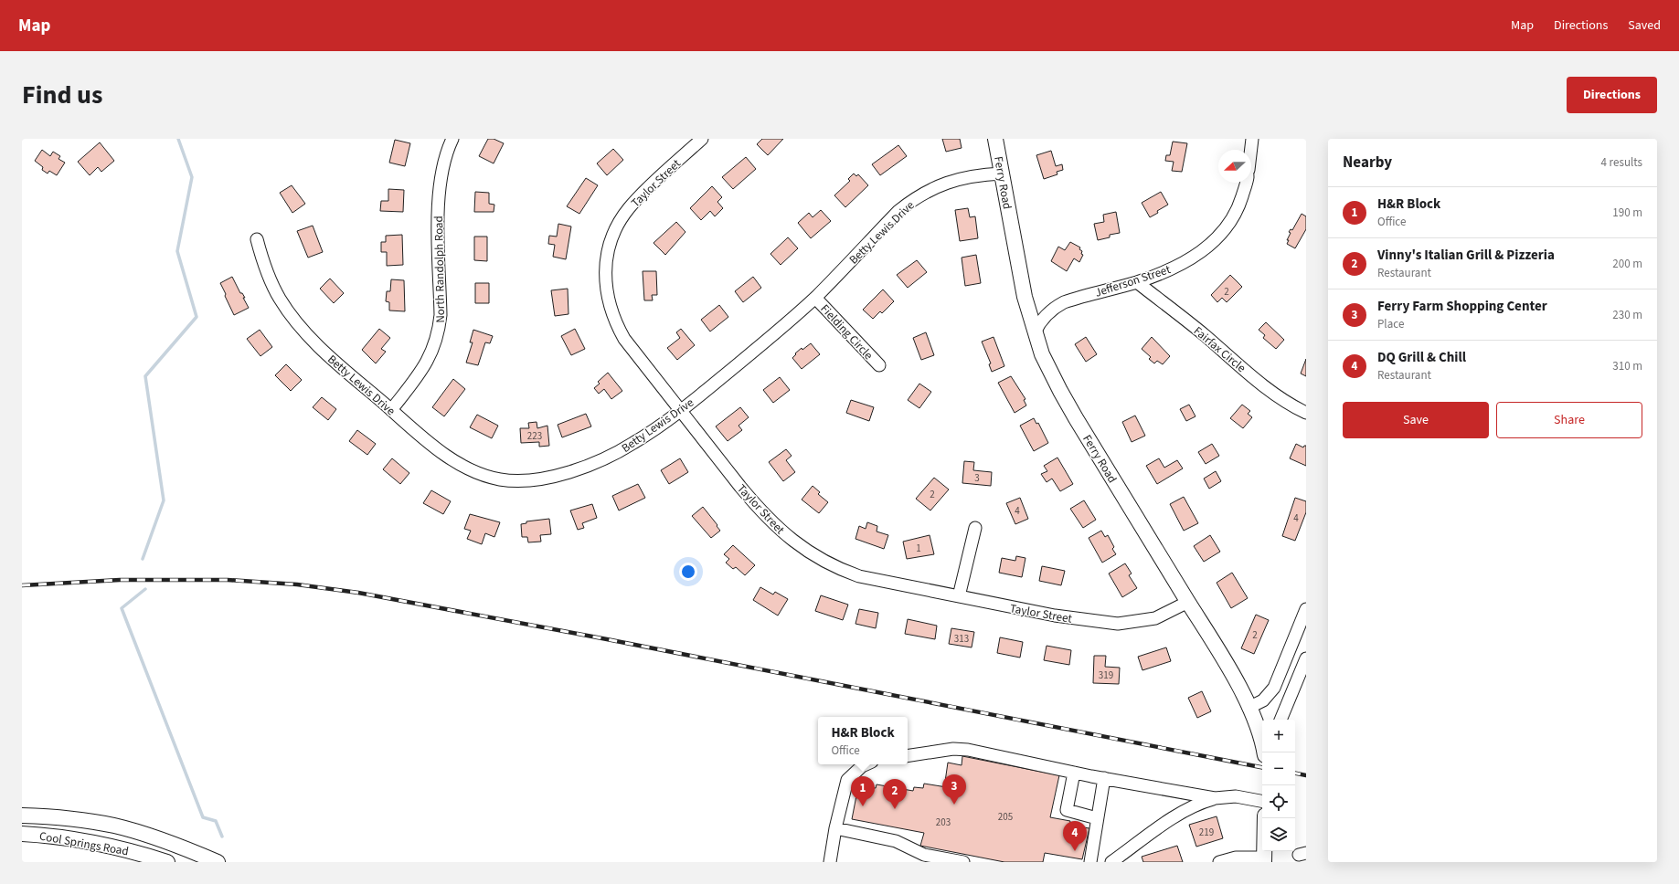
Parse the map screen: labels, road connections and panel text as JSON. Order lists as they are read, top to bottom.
{
  "streets": {
    "main road": ["Ferry Road", "Cool Springs Road"],
    "street": [
      "Taylor Street",
      "Betty Lewis Drive",
      "North Randolph Road",
      "Jefferson Street",
      "Fielding Circle",
      "Fairfax Circle"
    ]
  },
  "crossings": [
    ["Taylor Street", "Ferry Road"],
    ["Taylor Street", "Betty Lewis Drive"],
    ["Ferry Road", "Betty Lewis Drive"],
    ["Ferry Road", "Jefferson Street"],
    ["Betty Lewis Drive", "North Randolph Road"],
    ["Betty Lewis Drive", "Fielding Circle"],
    ["Jefferson Street", "Fairfax Circle"]
  ],
  "house_numbers": [
    "2",
    "223",
    "3",
    "2",
    "4",
    "4",
    "1",
    "2",
    "313",
    "319",
    "205",
    "203",
    "219"
  ],
  "north": "left",
  "page": {
    "header": "Map",
    "nav": ["Map", "Directions", "Saved"],
    "title": "Find us",
    "buttons": [
      "Directions",
      ["Save", "Share"]
    ],
    "heading": ["Nearby", "4 results"],
    "list": [
      {
        "mark": "1",
        "name": "H&R Block",
        "note": "Office",
        "value": "190 m"
      },
      {
        "mark": "2",
        "name": "Vinny's Italian Grill & Pizzeria",
        "note": "Restaurant",
        "value": "200 m"
      },
      {
        "mark": "3",
        "name": "Ferry Farm Shopping Center",
        "note": "Place",
        "value": "230 m"
      },
      {
        "mark": "4",
        "name": "DQ Grill & Chill",
        "note": "Restaurant",
        "value": "310 m"
      }
    ],
    "popup": ["H&R Block", "Office"],
    "map_buttons": ["+", "−"],
    "pins": [
      "3",
      "1",
      "2",
      "4"
    ]
  }
}
